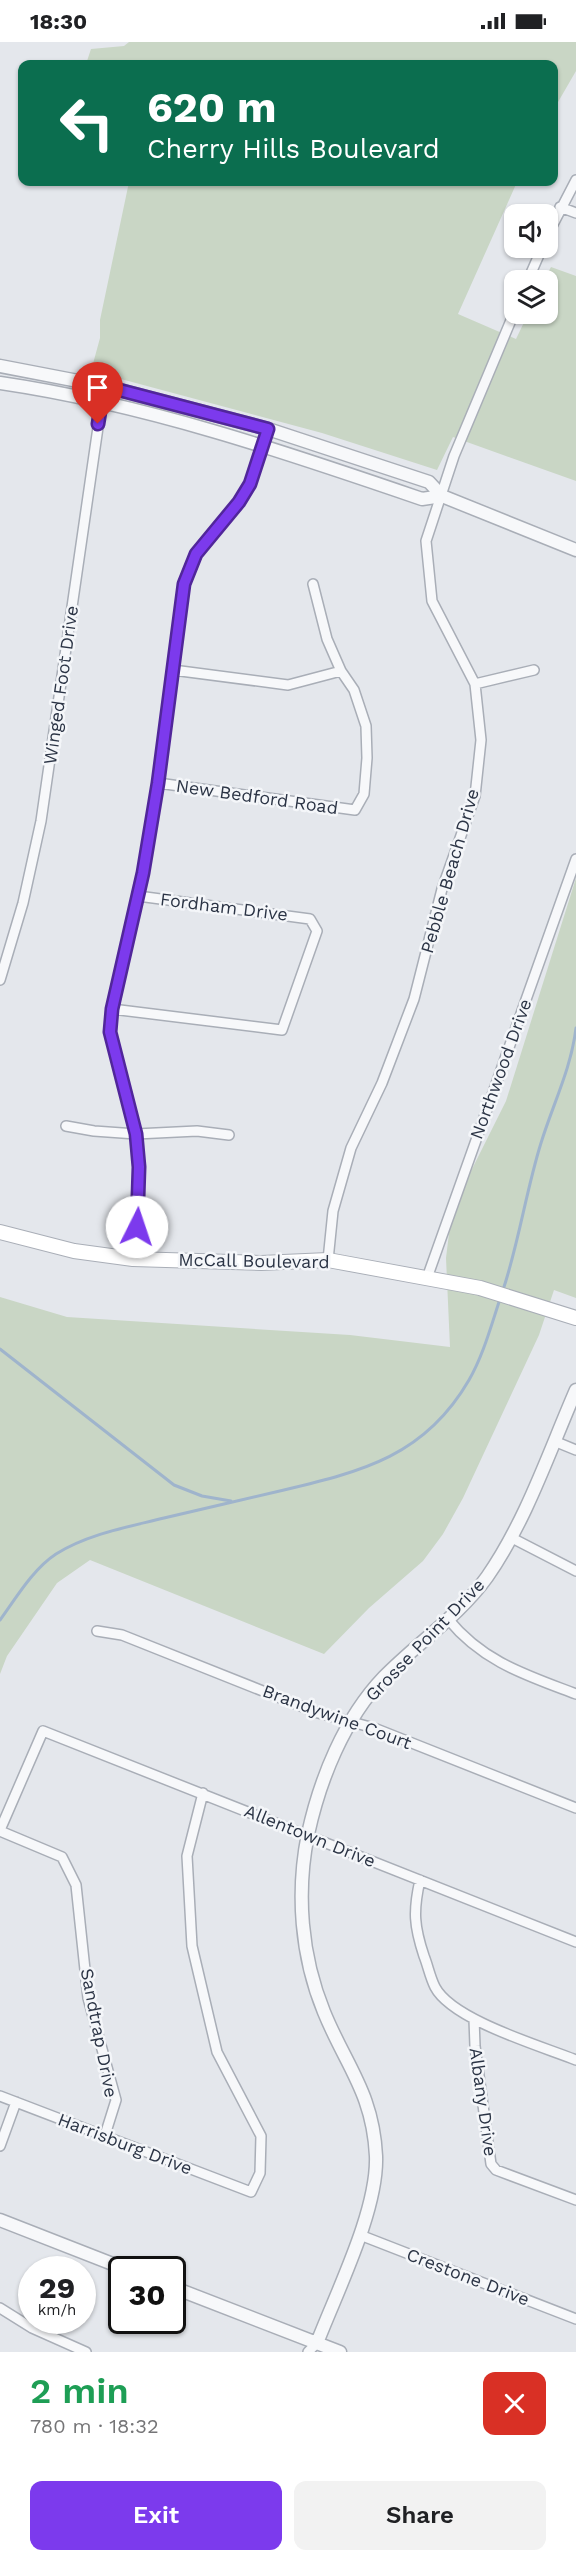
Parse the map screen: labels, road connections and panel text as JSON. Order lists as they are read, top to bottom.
{
  "streets": {
    "main road": ["McCall Boulevard"],
    "street": [
      "Winged Foot Drive",
      "New Bedford Road",
      "Pebble Beach Drive",
      "Fordham Drive",
      "Northwood Drive",
      "Grosse Point Drive",
      "Brandywine Court",
      "Allentown Drive",
      "Sandtrap Drive",
      "Albany Drive",
      "Harrisburg Drive",
      "Crestone Drive"
    ]
  },
  "crossings": [
    ["Pebble Beach Drive", "McCall Boulevard"],
    ["Northwood Drive", "McCall Boulevard"],
    ["Grosse Point Drive", "Brandywine Court"],
    ["Grosse Point Drive", "Allentown Drive"],
    ["Grosse Point Drive", "Crestone Drive"],
    ["Allentown Drive", "Sandtrap Drive"],
    ["Allentown Drive", "Harrisburg Drive"],
    ["Sandtrap Drive", "Harrisburg Drive"]
  ],
  "page": {
    "status": "18:30",
    "turn": ["620 m", "Cherry Hills Boulevard"],
    "speed": "29 km/h",
    "limit": "30",
    "heading": ["2 min", "780 m · 18:32"],
    "buttons": ["Exit", "Share"]
  }
}
